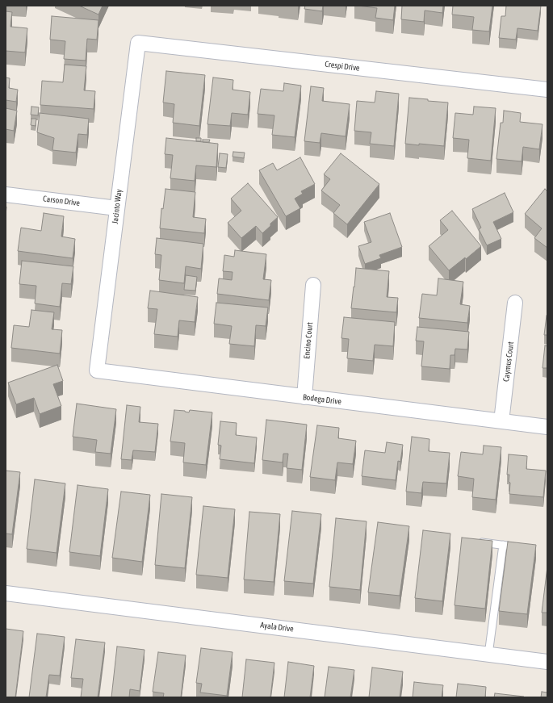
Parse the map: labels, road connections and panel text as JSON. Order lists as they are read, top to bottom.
{
  "streets": {
    "street": [
      "Crespi Drive",
      "Carson Drive",
      "Jacinto Way",
      "Encino Court",
      "Caymus Court",
      "Bodega Drive",
      "Ayala Drive"
    ]
  },
  "crossings": [
    ["Crespi Drive", "Jacinto Way"],
    ["Carson Drive", "Jacinto Way"],
    ["Jacinto Way", "Bodega Drive"],
    ["Encino Court", "Bodega Drive"],
    ["Caymus Court", "Bodega Drive"]
  ]
}
